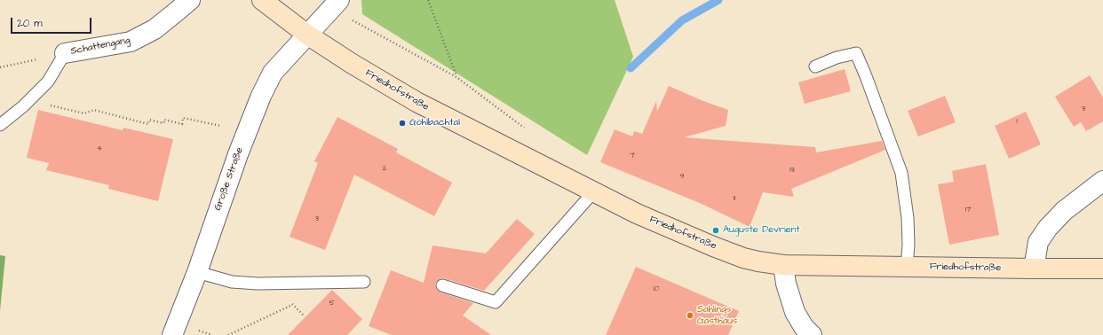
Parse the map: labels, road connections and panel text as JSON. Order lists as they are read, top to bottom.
{
  "streets": {
    "street": ["Schattengang", "Friedhofstraße", "Große Straße"]
  },
  "crossings": [
    ["Friedhofstraße", "Große Straße"]
  ],
  "places": ["Göhlbachtal", "Auguste Devrient", "Sahlings Gasthaus"],
  "house_numbers": [
    "3",
    "1",
    "4",
    "7",
    "2",
    "13",
    "9",
    "11",
    "17",
    "3",
    "10",
    "5"
  ],
  "scale_bar": "20 m"
}
